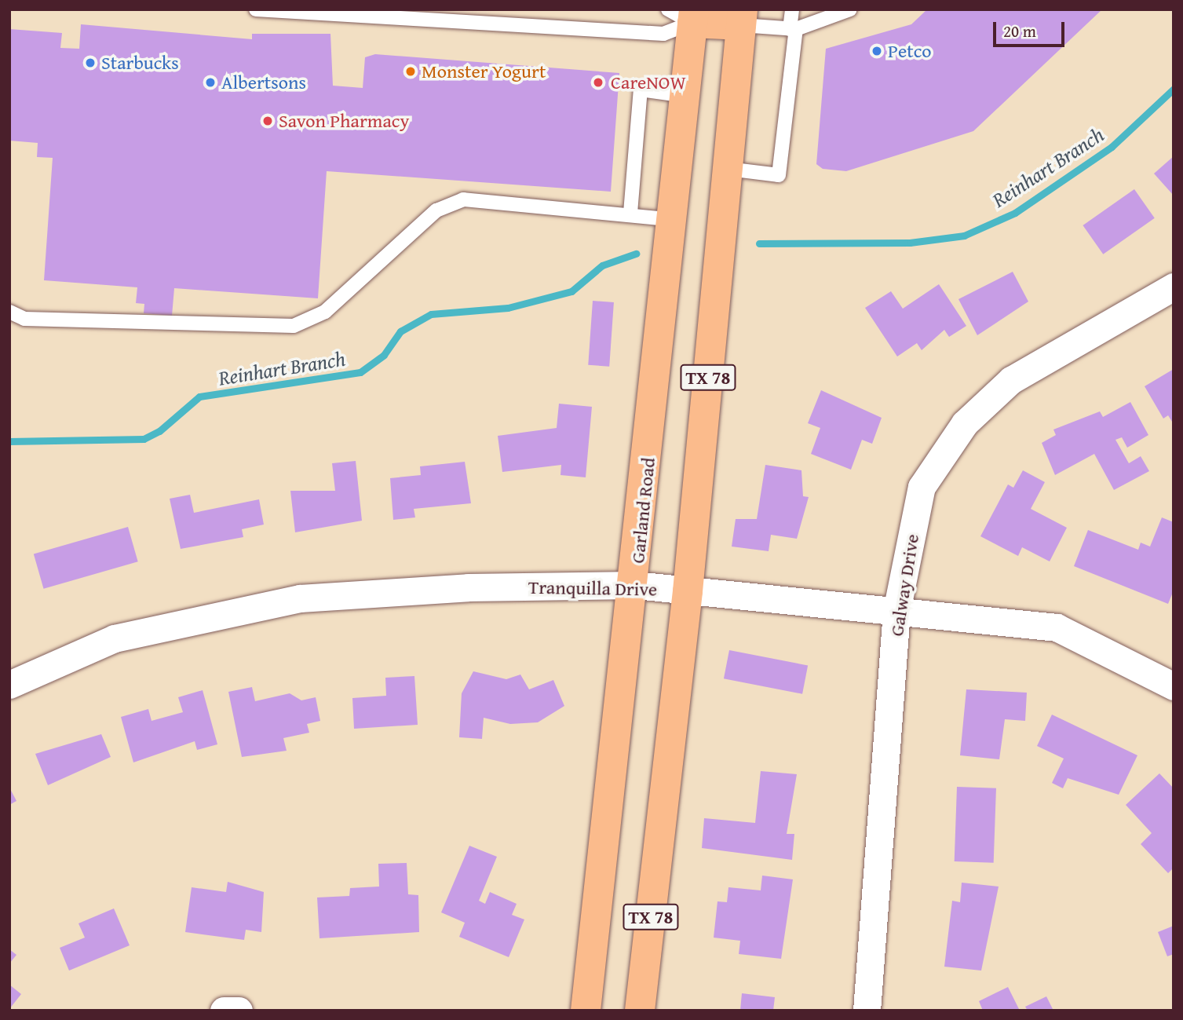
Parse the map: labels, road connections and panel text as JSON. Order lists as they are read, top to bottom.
{
  "streets": {
    "main road": ["TX 78", "Garland Road"],
    "street": ["Galway Drive", "Tranquilla Drive"]
  },
  "crossings": [
    ["TX 78", "Tranquilla Drive"],
    ["Garland Road", "Tranquilla Drive"],
    ["Galway Drive", "Tranquilla Drive"]
  ],
  "water": ["Reinhart Branch"],
  "places": [
    "Petco",
    "Starbucks",
    "Monster Yogurt",
    "Albertsons",
    "CareNOW",
    "Savon Pharmacy"
  ],
  "scale_bar": "20 m"
}
